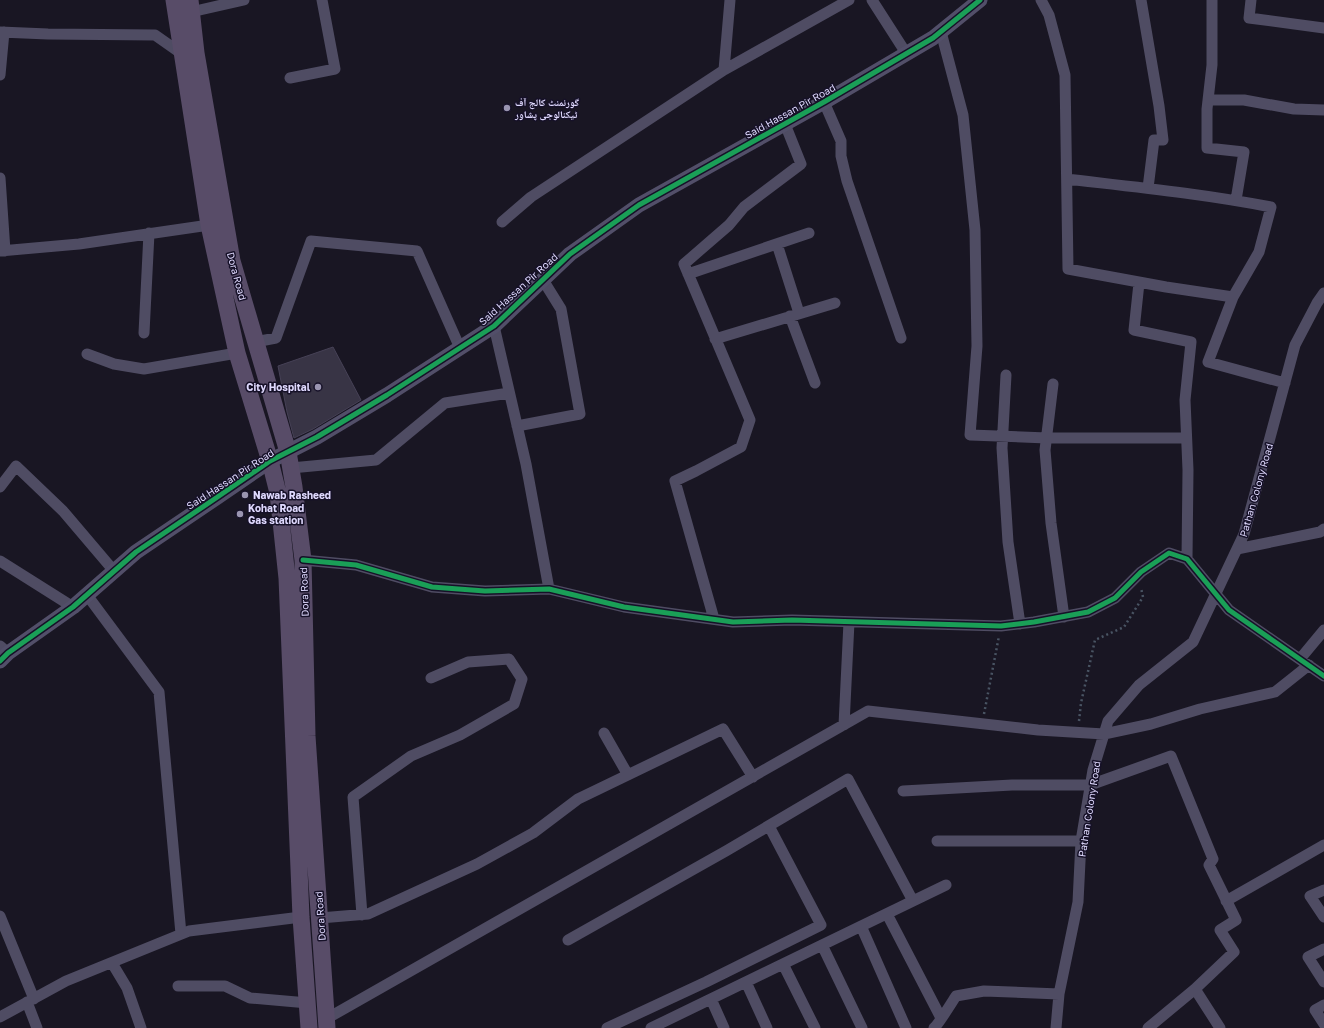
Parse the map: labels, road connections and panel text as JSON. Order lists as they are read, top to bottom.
{
  "streets": {
    "main road": ["Dora Road"],
    "street": ["Said Hassan Pir Road", "Pathan Colony Road"]
  },
  "crossings": [
    ["Said Hassan Pir Road", "Dora Road"]
  ],
  "places": [
    "گورنمنٹ کالج آف ٹیکنالوجی پشاور",
    "City Hospital",
    "Nawab Rasheed",
    "Kohat Road Gas station"
  ]
}
